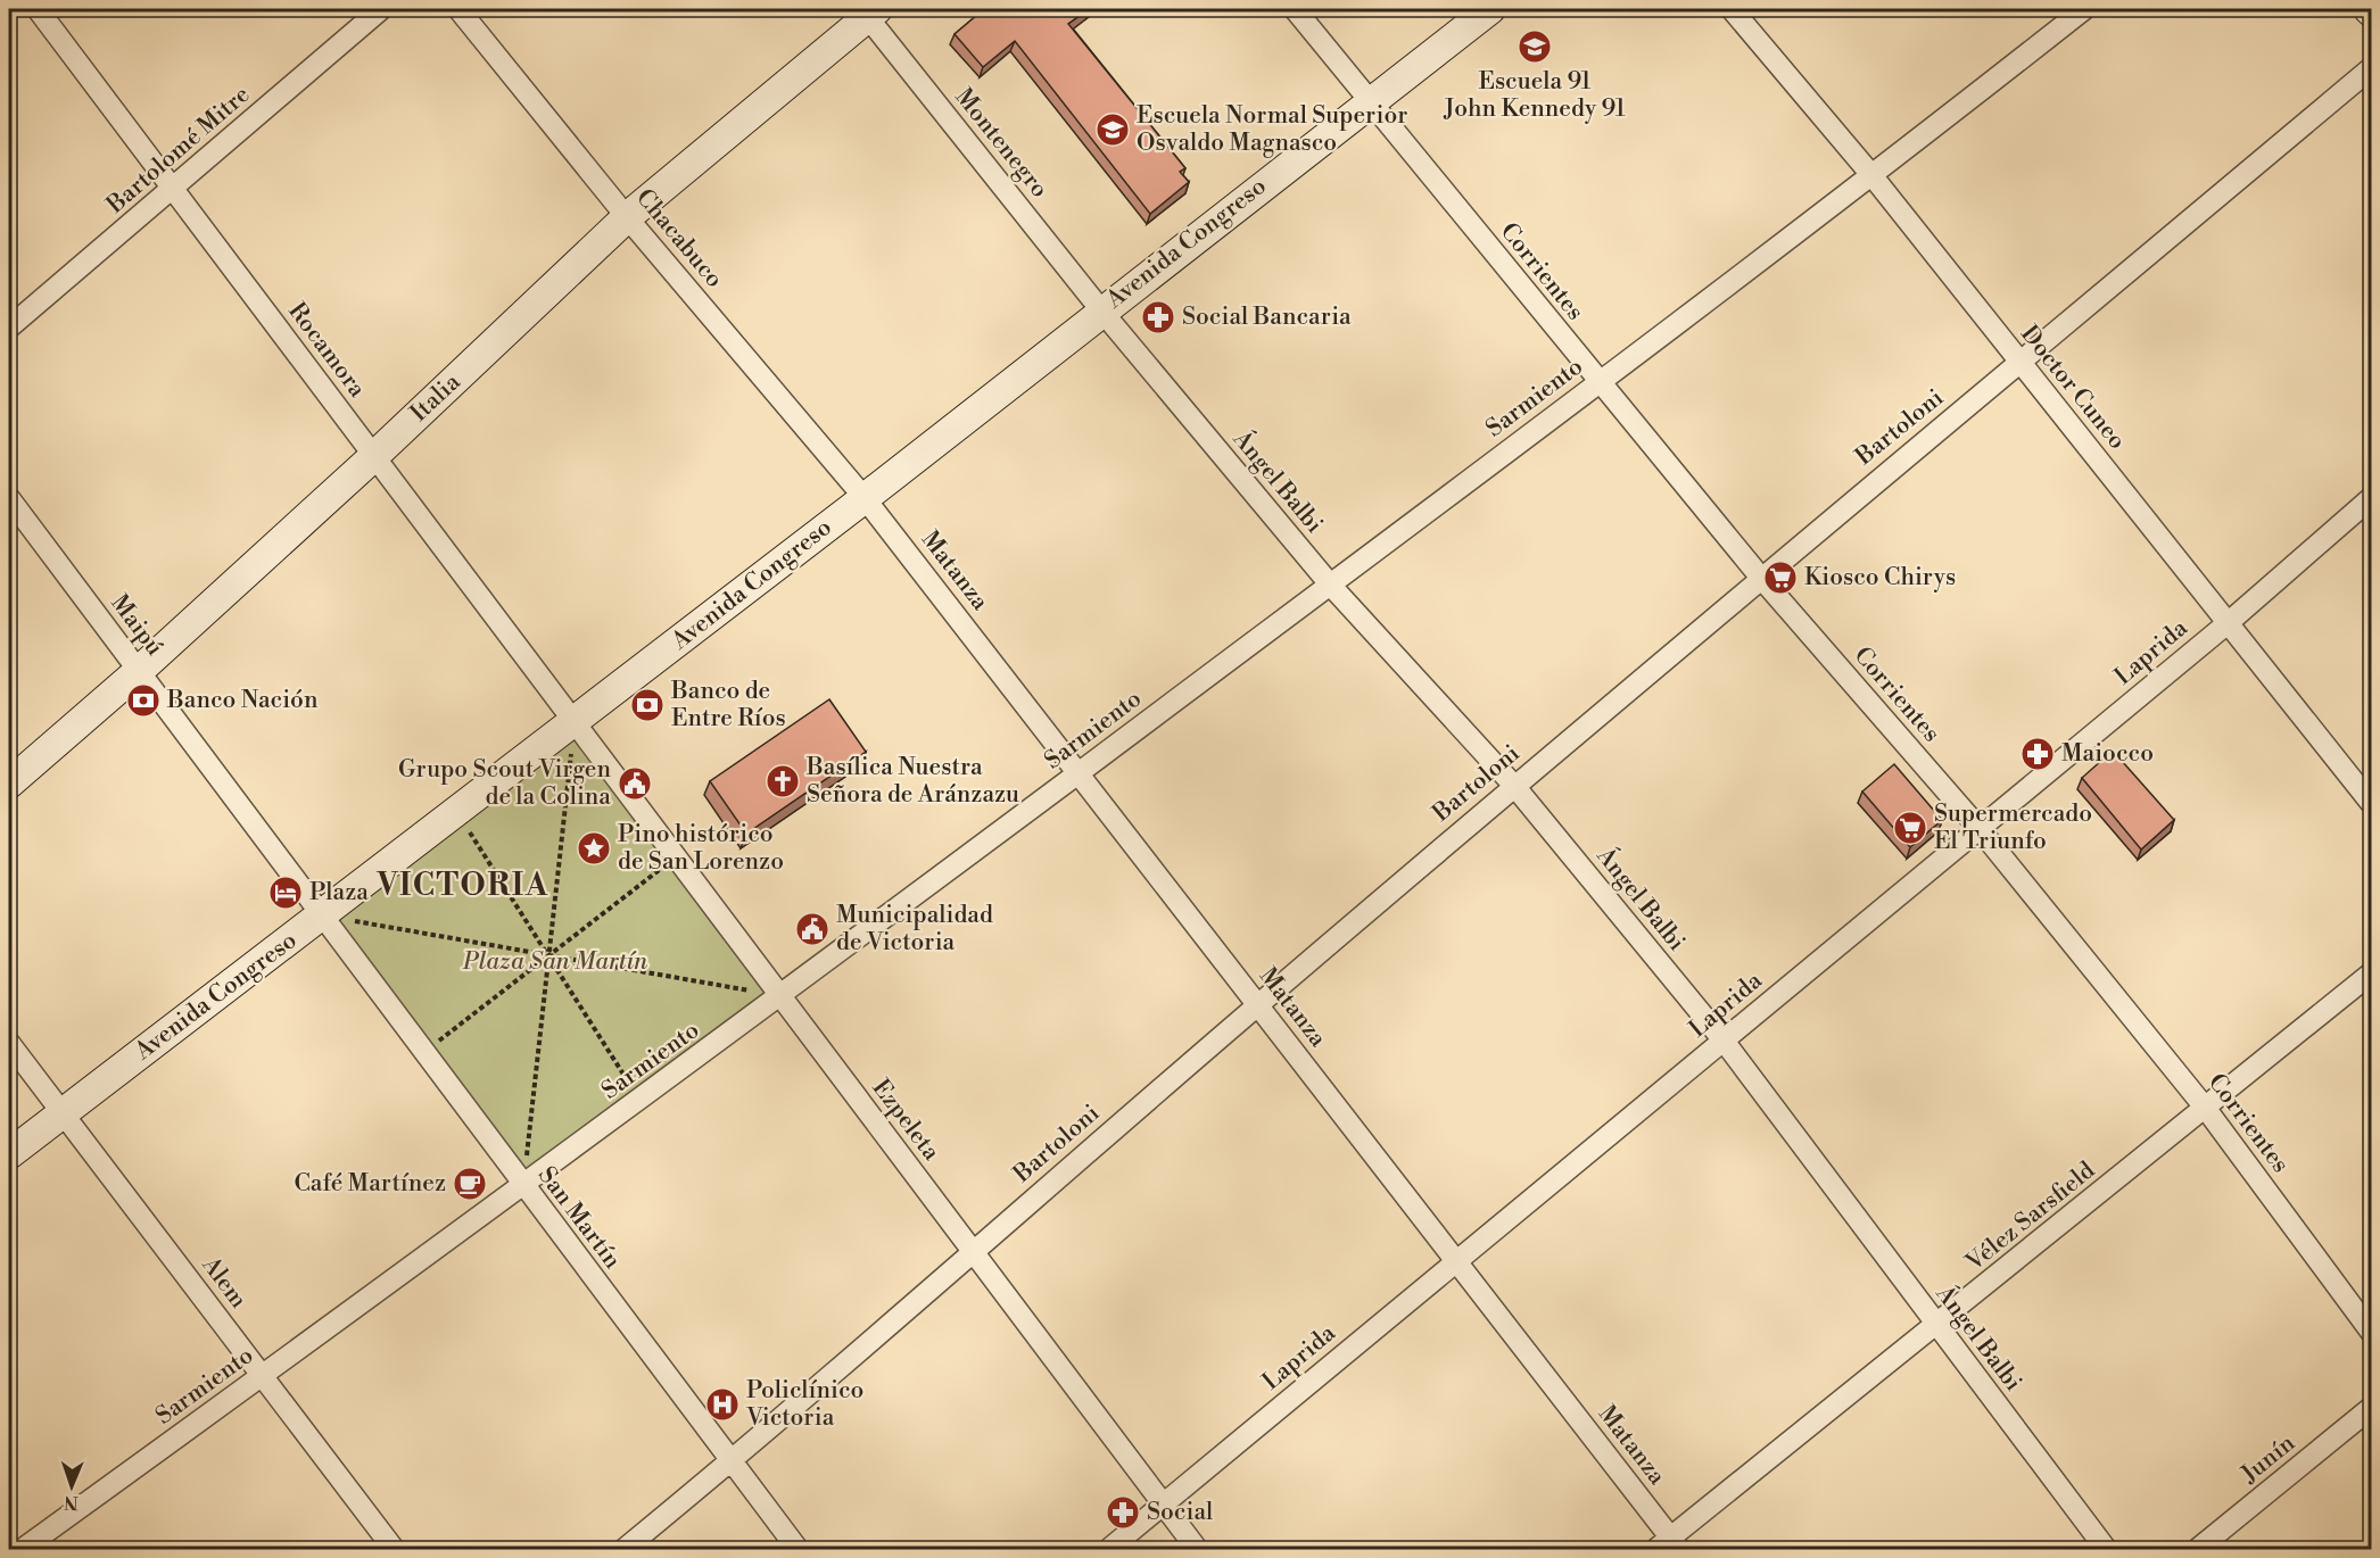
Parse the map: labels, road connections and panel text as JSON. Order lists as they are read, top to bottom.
{
  "streets": {
    "street": [
      "Montenegro",
      "Bartolomé Mitre",
      "Chacabuco",
      "Avenida Congreso",
      "Corrientes",
      "Rocamora",
      "Doctor Cuneo",
      "Italia",
      "Sarmiento",
      "Bartoloni",
      "Ángel Balbi",
      "Matanza",
      "Maipú",
      "Laprida",
      "Ezpeleta",
      "Vélez Sarsfield",
      "San Martín",
      "Alem",
      "Junín"
    ]
  },
  "crossings": [
    ["Montenegro", "Avenida Congreso"],
    ["Montenegro", "Italia"],
    ["Montenegro", "Ángel Balbi"],
    ["Bartolomé Mitre", "Rocamora"],
    ["Chacabuco", "Avenida Congreso"],
    ["Chacabuco", "Italia"],
    ["Chacabuco", "Matanza"],
    ["Avenida Congreso", "Corrientes"],
    ["Avenida Congreso", "Rocamora"],
    ["Avenida Congreso", "Ángel Balbi"],
    ["Avenida Congreso", "Matanza"],
    ["Avenida Congreso", "Maipú"],
    ["Avenida Congreso", "Ezpeleta"],
    ["Avenida Congreso", "San Martín"],
    ["Avenida Congreso", "Alem"],
    ["Corrientes", "Sarmiento"],
    ["Corrientes", "Bartoloni"],
    ["Corrientes", "Laprida"],
    ["Corrientes", "Vélez Sarsfield"],
    ["Rocamora", "Italia"],
    ["Rocamora", "Ezpeleta"],
    ["Doctor Cuneo", "Sarmiento"],
    ["Doctor Cuneo", "Bartoloni"],
    ["Doctor Cuneo", "Laprida"],
    ["Italia", "Maipú"],
    ["Sarmiento", "Ángel Balbi"],
    ["Sarmiento", "Matanza"],
    ["Sarmiento", "Ezpeleta"],
    ["Sarmiento", "San Martín"],
    ["Sarmiento", "Alem"],
    ["Bartoloni", "Ángel Balbi"],
    ["Bartoloni", "Matanza"],
    ["Bartoloni", "Ezpeleta"],
    ["Bartoloni", "San Martín"],
    ["Ángel Balbi", "Laprida"],
    ["Ángel Balbi", "Vélez Sarsfield"],
    ["Matanza", "Laprida"],
    ["Matanza", "Vélez Sarsfield"],
    ["Maipú", "San Martín"],
    ["Laprida", "Ezpeleta"]
  ],
  "districts": ["VICTORIA"],
  "parks": ["Plaza San Martín"],
  "places": {
    "school or university": ["Escuela 91 John Kennedy 91", "Escuela Normal Superior Osvaldo Magnasco"],
    "pharmacy": ["Social Bancaria", "Maiocco", "Social"],
    "supermarket": ["Kiosco Chirys", "Supermercado El Triunfo"],
    "bank": ["Banco Nación", "Banco de Entre Ríos"],
    "church": ["Basílica Nuestra Señora de Aránzazu"],
    "public building": ["Grupo Scout Virgen de la Colina", "Municipalidad de Victoria"],
    "place": ["Pino histórico de San Lorenzo"],
    "hotel": ["Plaza"],
    "cafe": ["Café Martínez"],
    "hospital": ["Policlínico Victoria"]
  },
  "north": "bottom"
}
